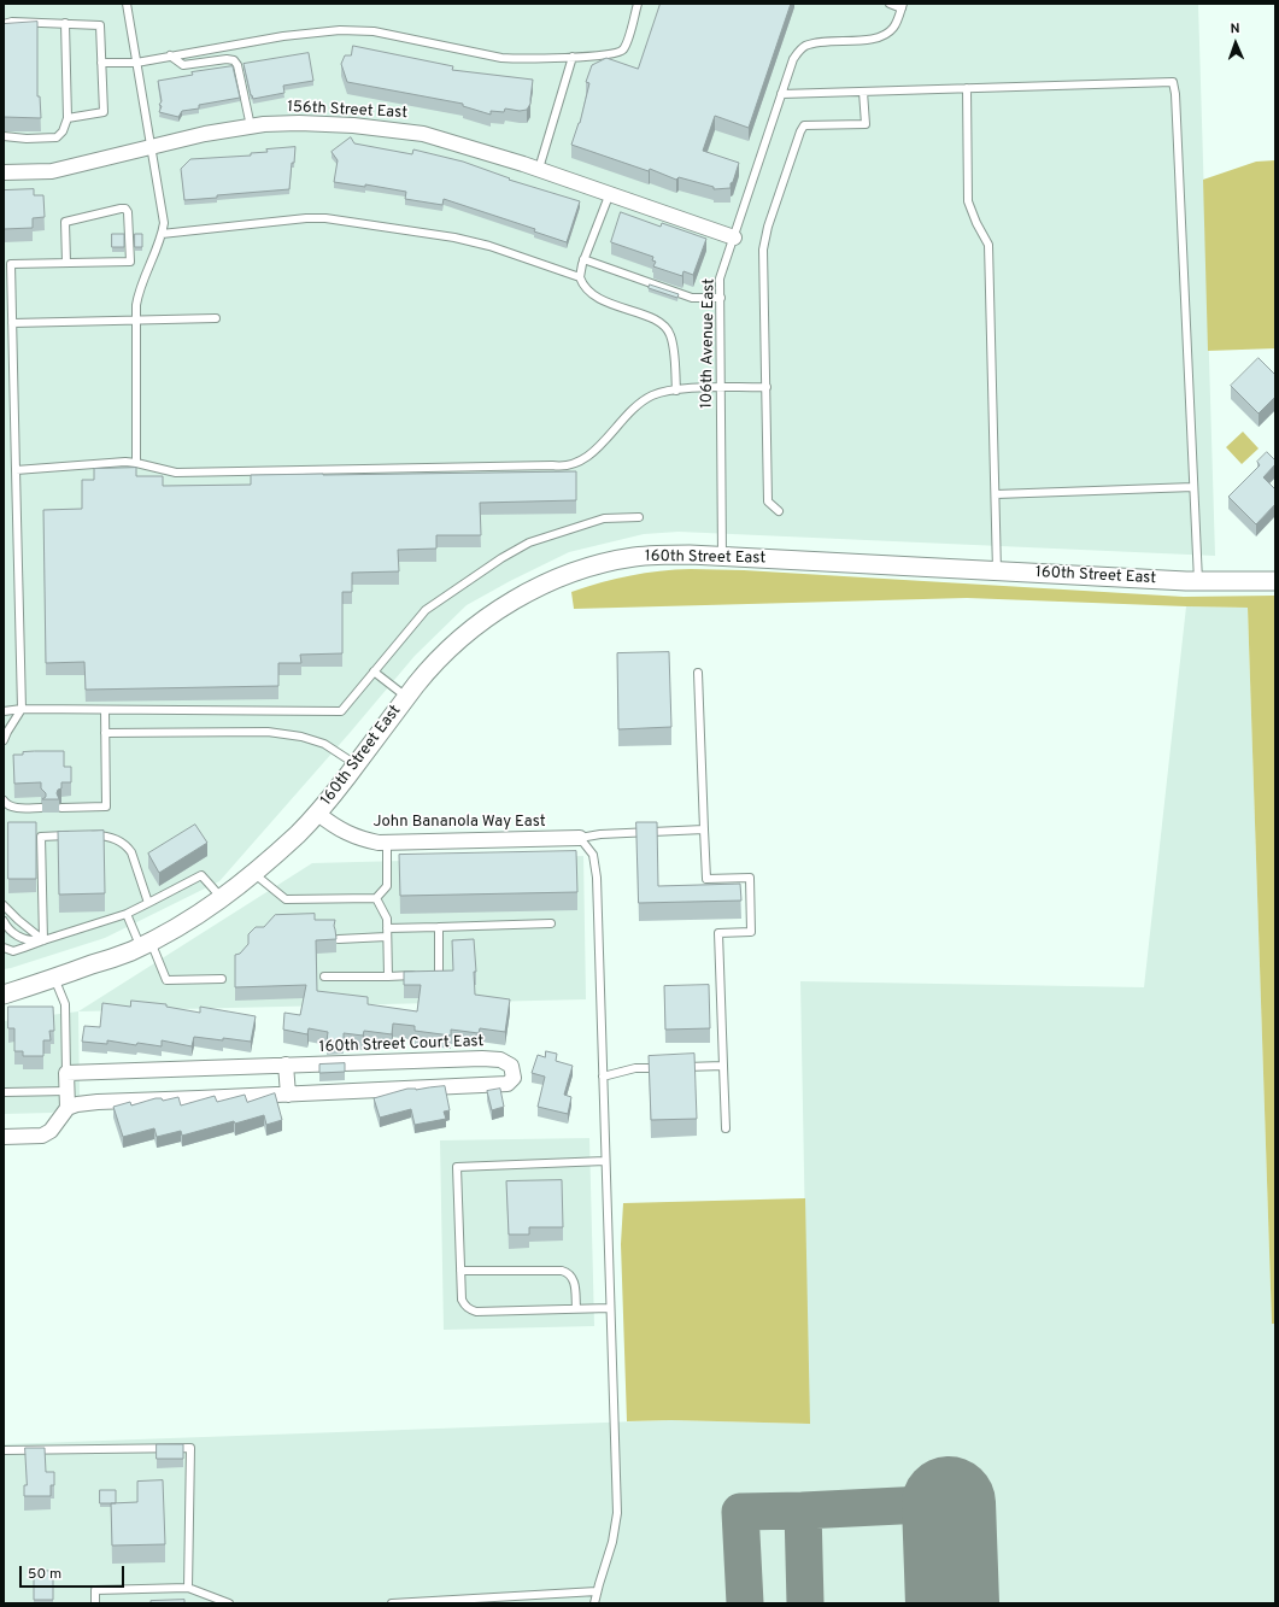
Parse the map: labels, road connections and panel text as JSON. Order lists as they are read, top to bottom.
{
  "streets": {
    "street": [
      "156th Street East",
      "160th Street East",
      "John Bananola Way East",
      "160th Street Court East"
    ],
    "lane": ["106th Avenue East"]
  },
  "crossings": [
    ["156th Street East", "106th Avenue East"],
    ["106th Avenue East", "160th Street East"],
    ["160th Street East", "John Bananola Way East"]
  ],
  "scale_bar": "50 m",
  "north": "top"
}
